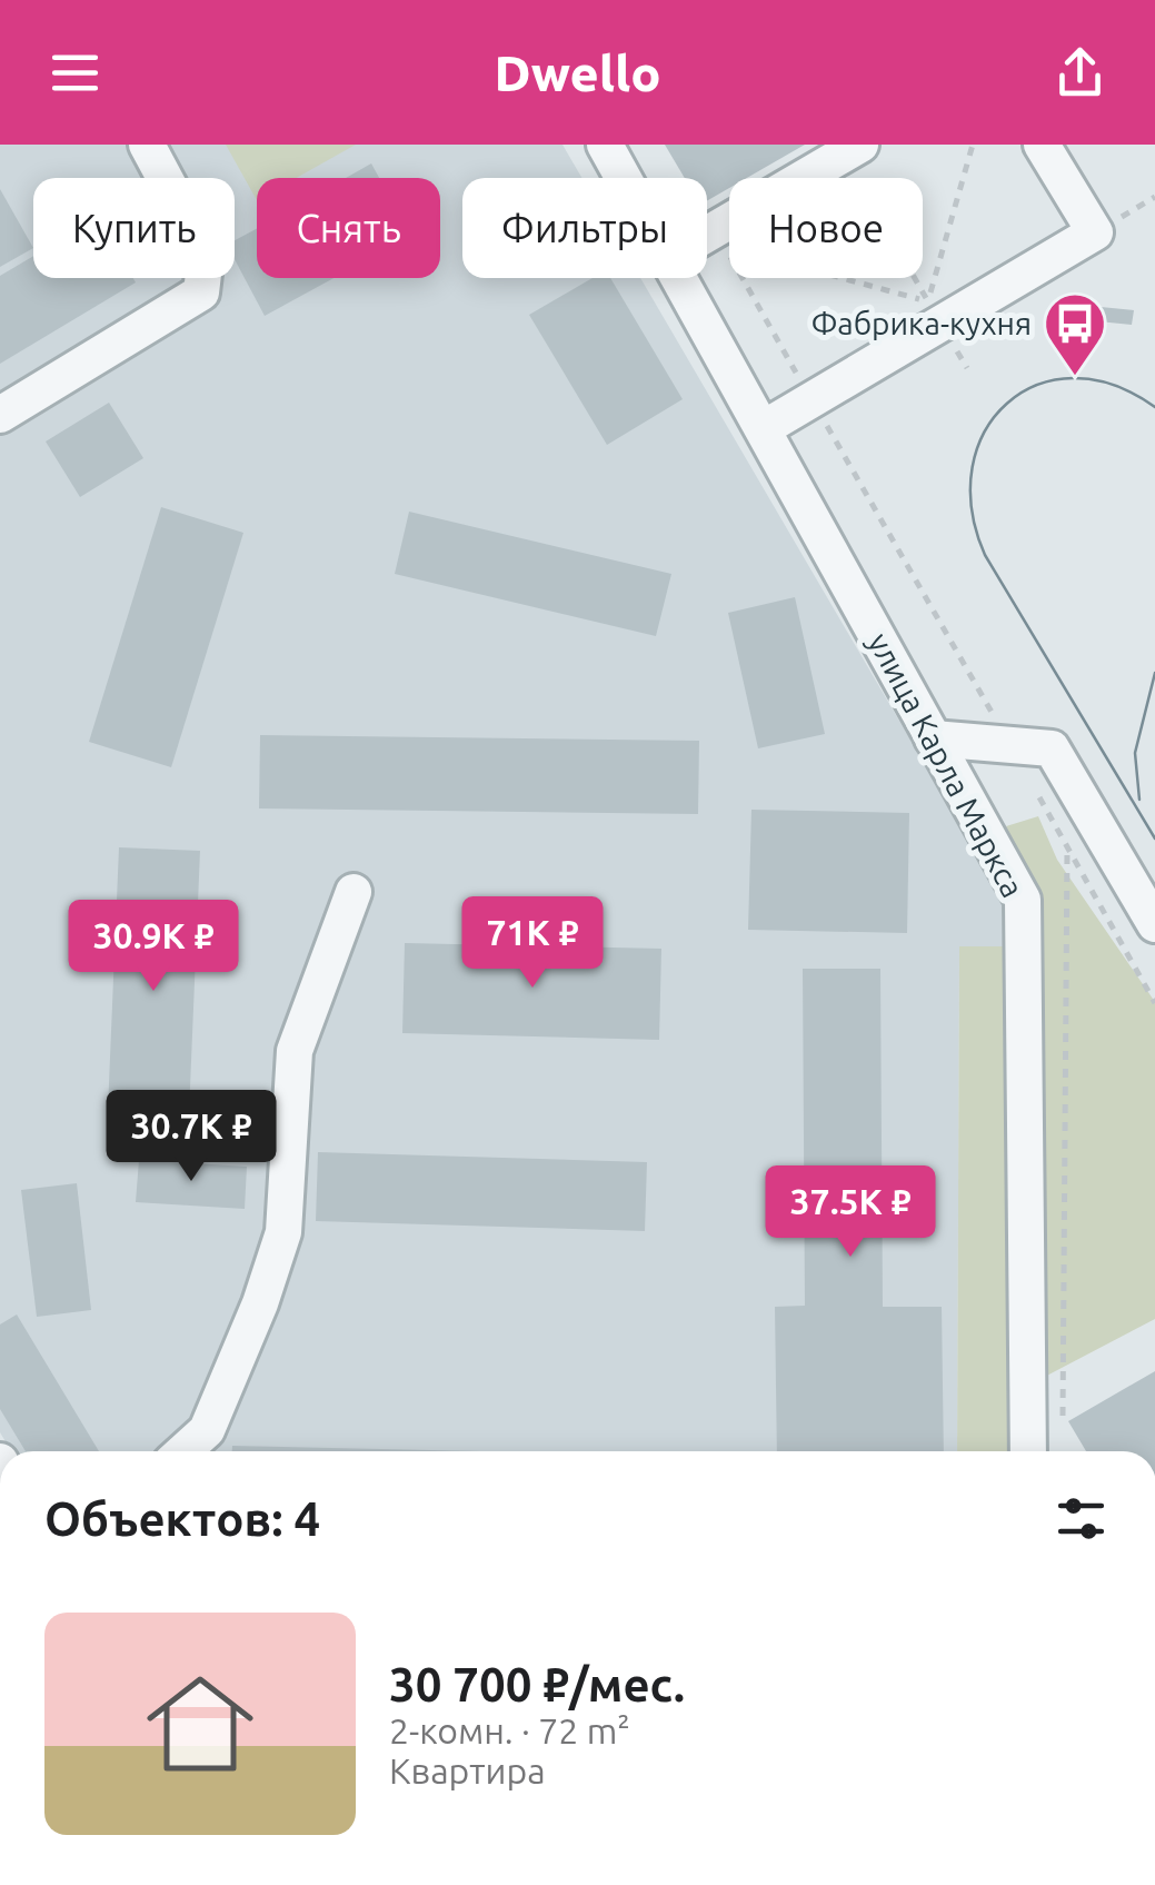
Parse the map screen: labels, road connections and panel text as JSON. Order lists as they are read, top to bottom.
{
  "streets": {
    "street": ["улица Карла Маркса"]
  },
  "places": {
    "bus stop": ["Фабрика-кухня"]
  },
  "page": {
    "header": "Dwello",
    "chip": [
      "Купить",
      "Снять",
      "Фильтры",
      "Новое"
    ],
    "price": [
      "71K ₽",
      "30.9K ₽",
      "30.7K ₽",
      "37.5K ₽"
    ],
    "heading": "Объектов: 4",
    "list": [
      {
        "name": "30 700 ₽/мес.",
        "note": "2-комн. · 72 m² · Квартира"
      }
    ]
  }
}
